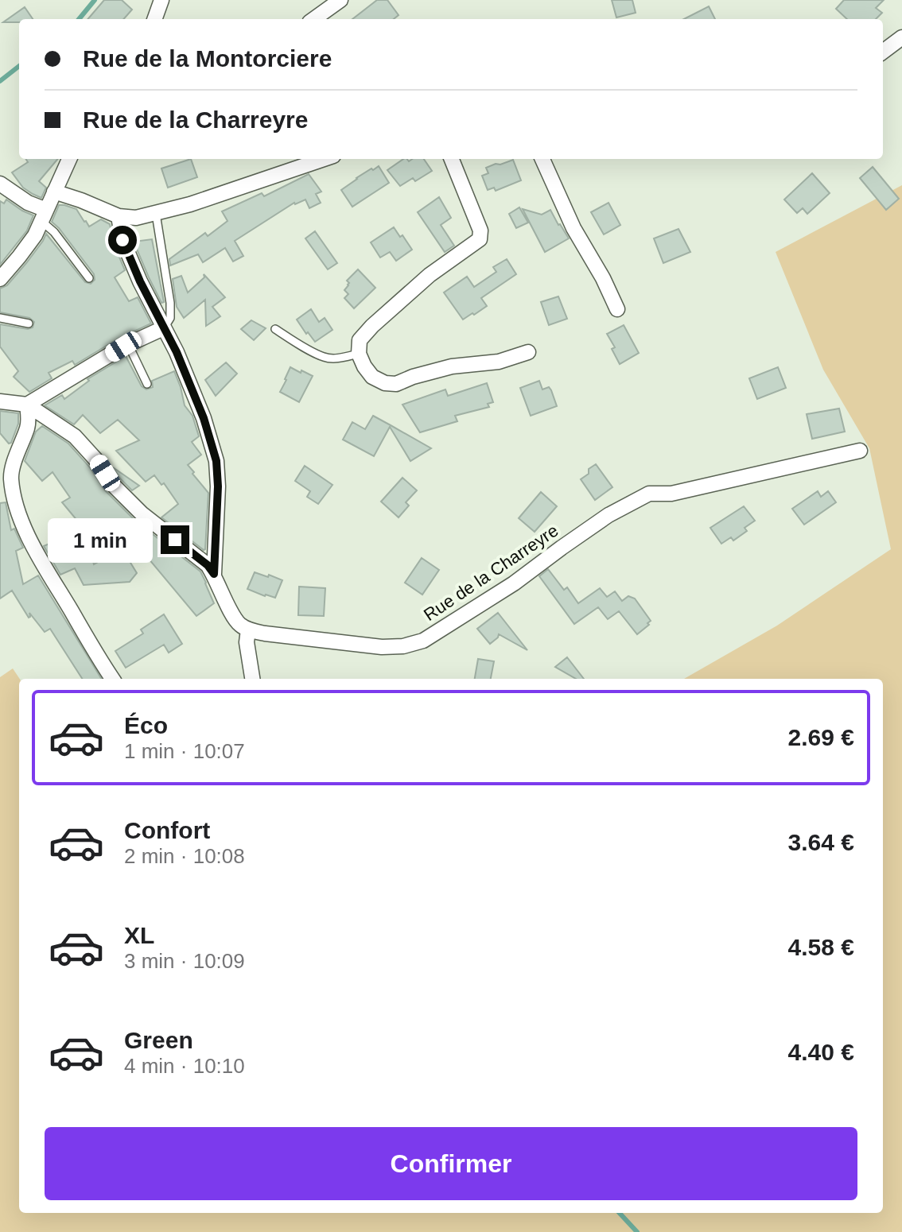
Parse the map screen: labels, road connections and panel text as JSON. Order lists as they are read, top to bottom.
{
  "streets": {
    "street": ["Rue de la Charreyre"]
  },
  "page": {
    "banner": ["Rue de la Montorciere", "Rue de la Charreyre"],
    "bubble": "1 min",
    "list": [
      {
        "name": "Éco",
        "note": "1 min · 10:07",
        "value": "2.69 €"
      },
      {
        "name": "Confort",
        "note": "2 min · 10:08",
        "value": "3.64 €"
      },
      {
        "name": "XL",
        "note": "3 min · 10:09",
        "value": "4.58 €"
      },
      {
        "name": "Green",
        "note": "4 min · 10:10",
        "value": "4.40 €"
      }
    ],
    "buttons": "Confirmer"
  }
}
